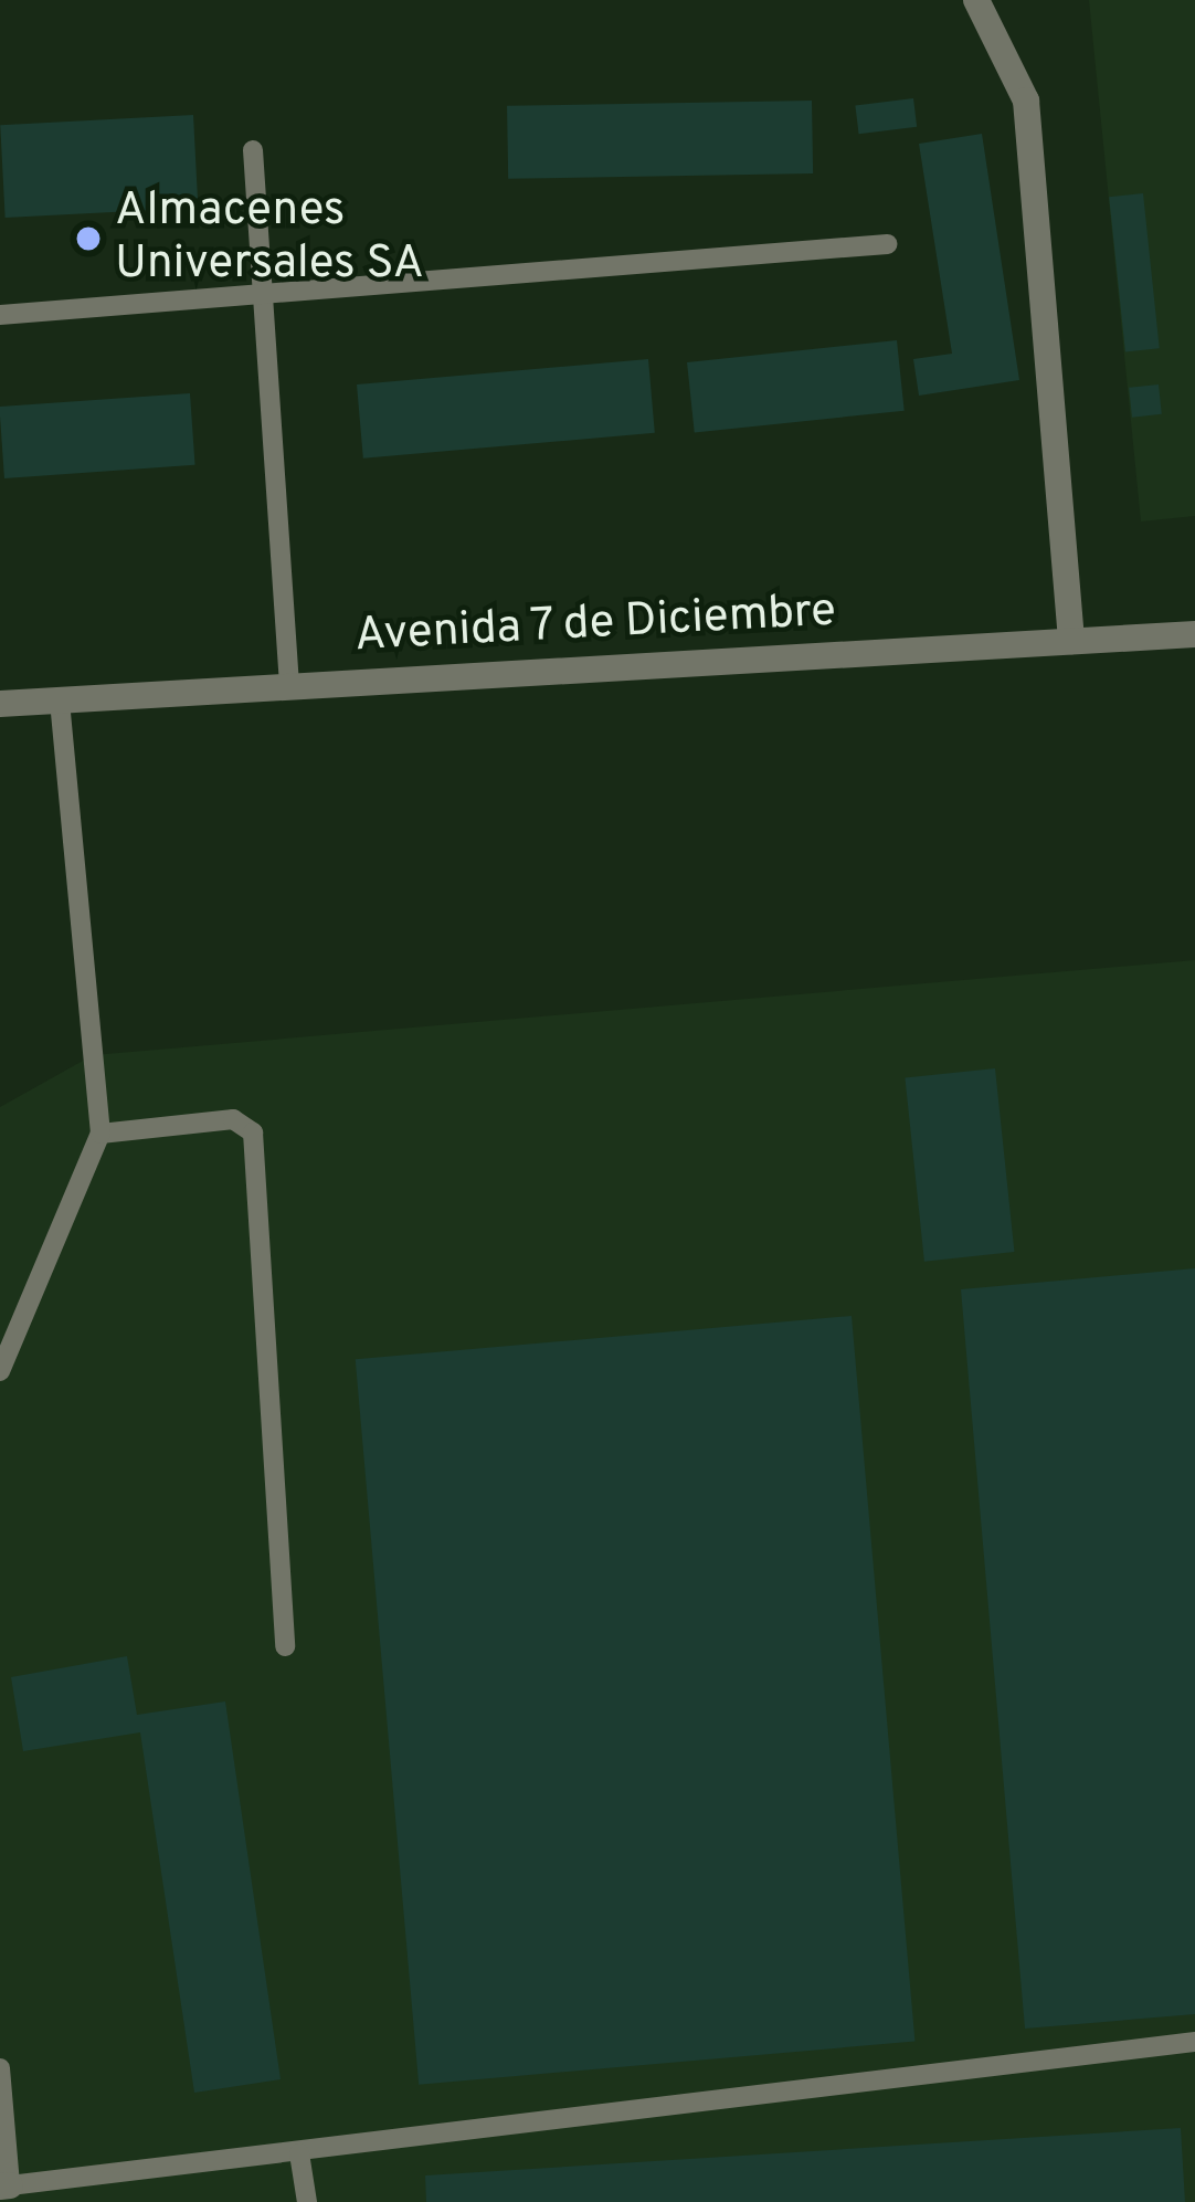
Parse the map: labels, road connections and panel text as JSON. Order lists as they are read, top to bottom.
{
  "streets": {
    "street": ["Avenida 7 de Diciembre"]
  },
  "places": ["Almacenes Universales SA"]
}
